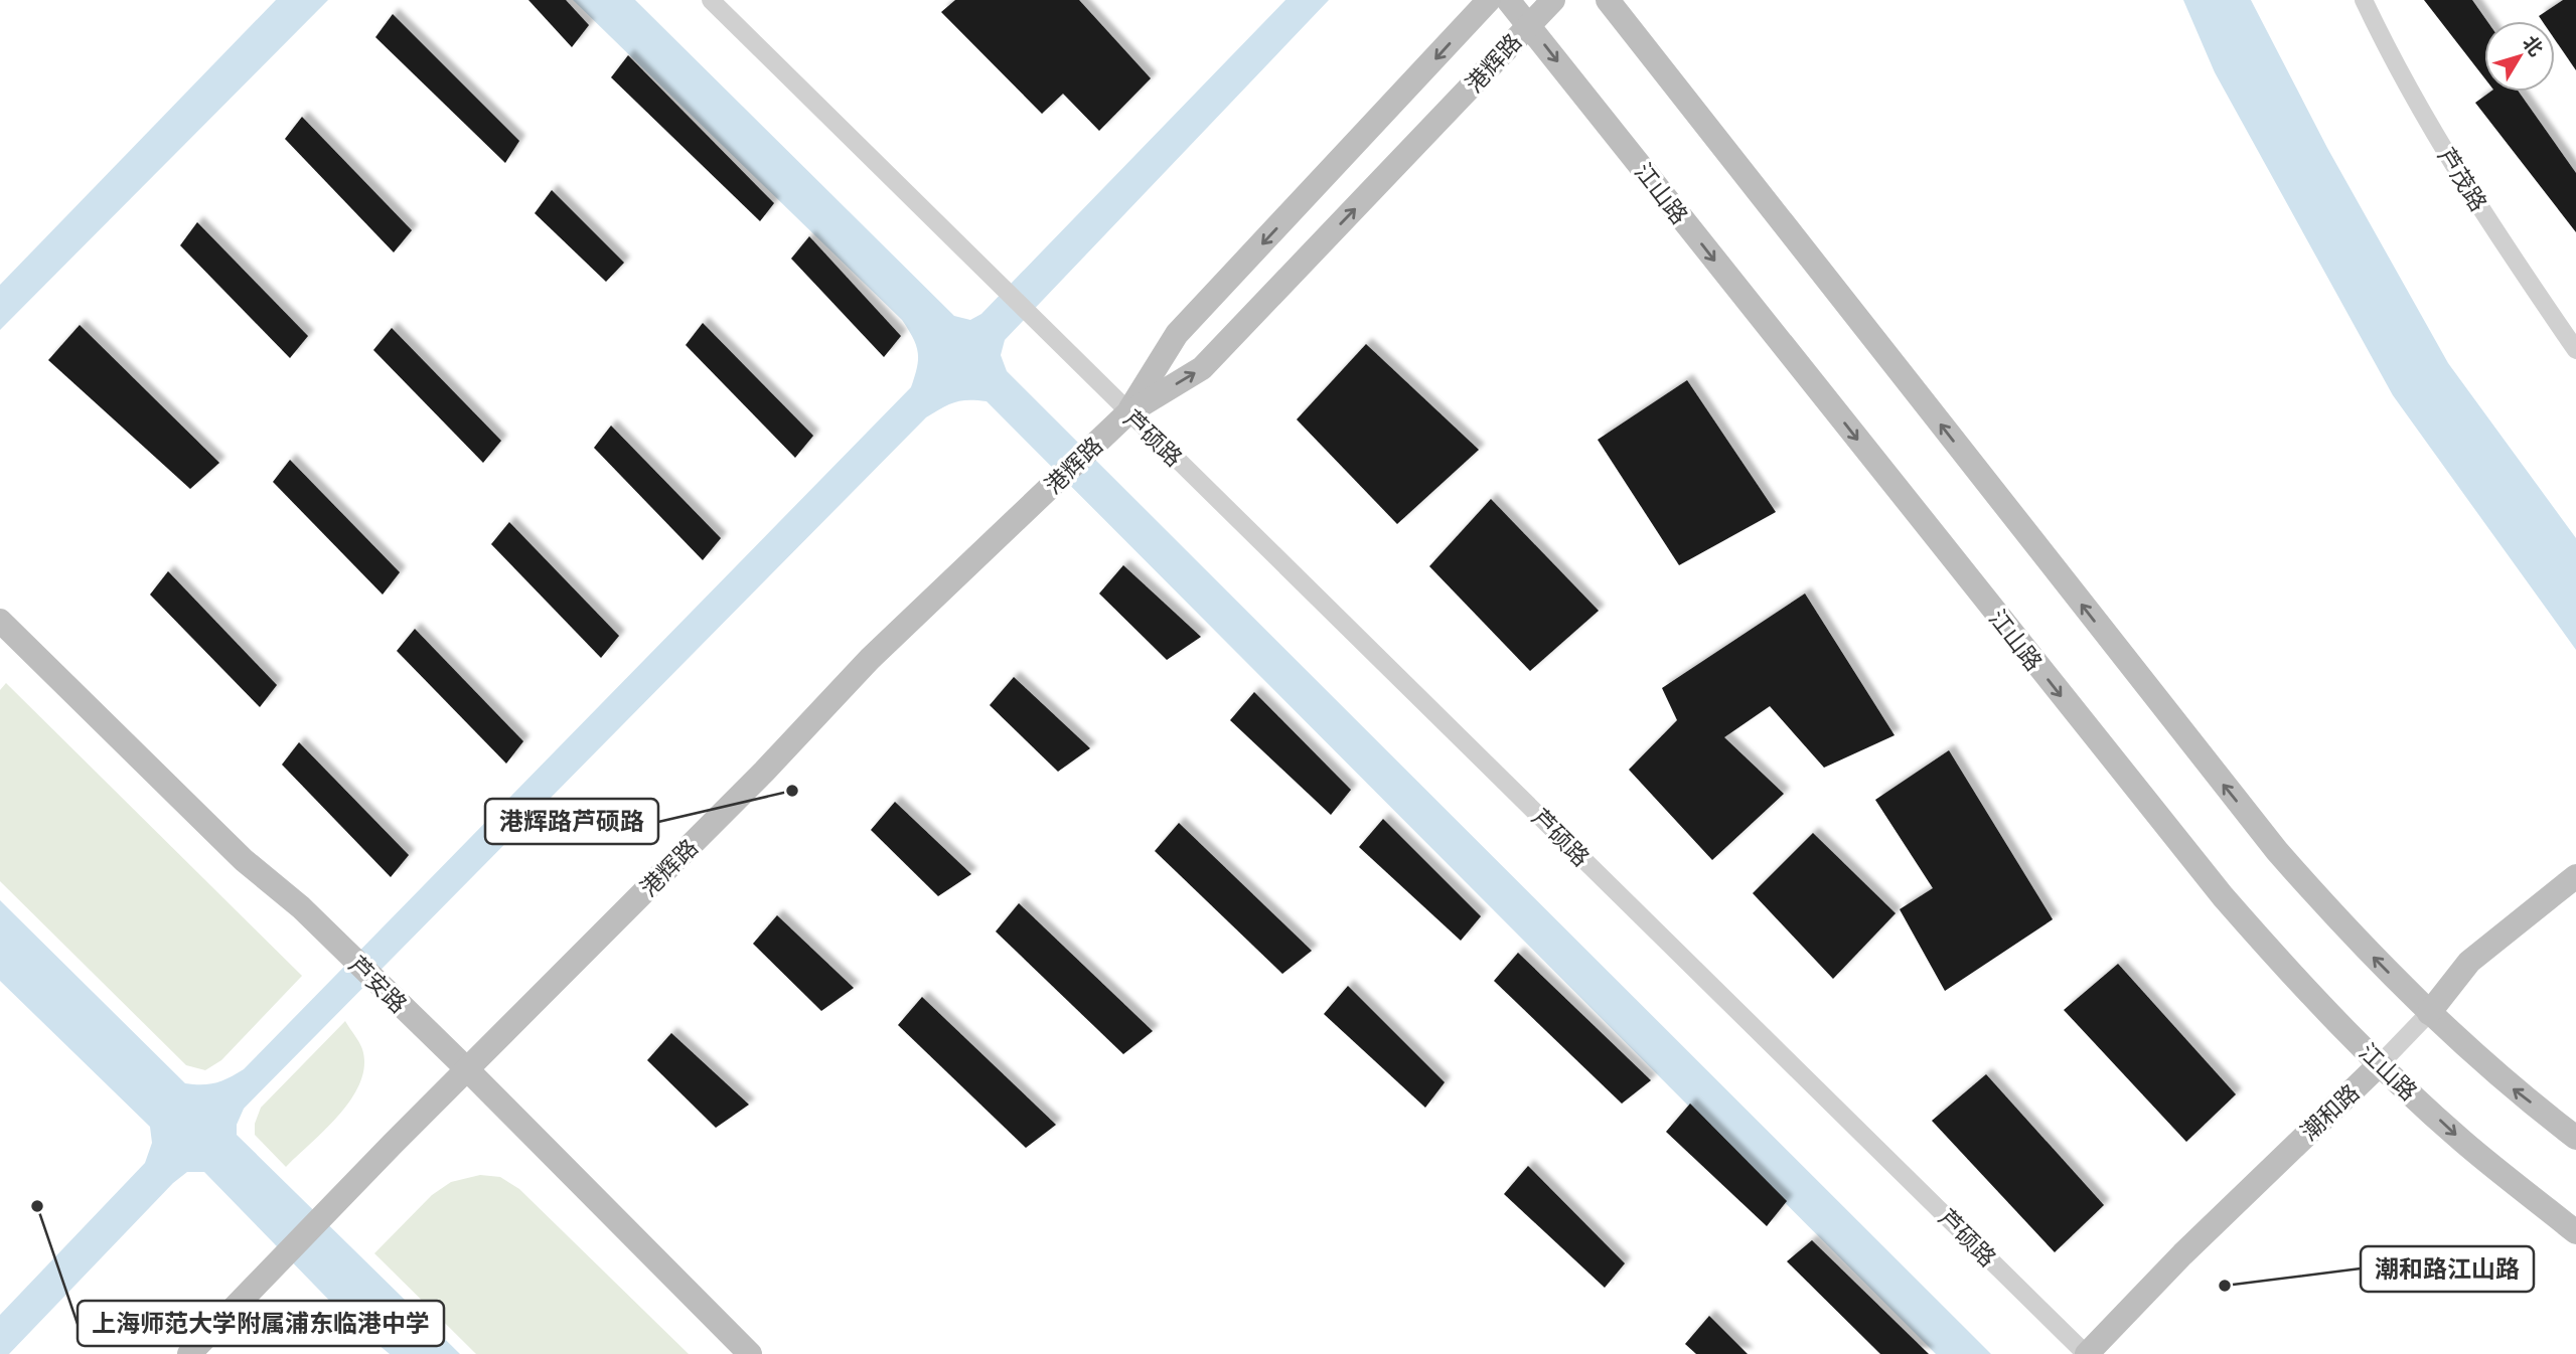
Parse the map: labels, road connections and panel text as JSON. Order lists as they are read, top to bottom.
{
  "streets": {
    "main road": [
      "港辉路",
      "江山路",
      "芦安路",
      "潮和路"
    ],
    "street": ["芦茂路", "芦硕路"]
  },
  "crossings": [
    ["港辉路", "江山路"],
    ["港辉路", "芦硕路"],
    ["港辉路", "芦安路"],
    ["江山路", "潮和路"],
    ["芦硕路", "潮和路"]
  ],
  "places": ["港辉路芦硕路", "上海师范大学附属浦东临港中学", "潮和路江山路"],
  "north": "top right"
}
